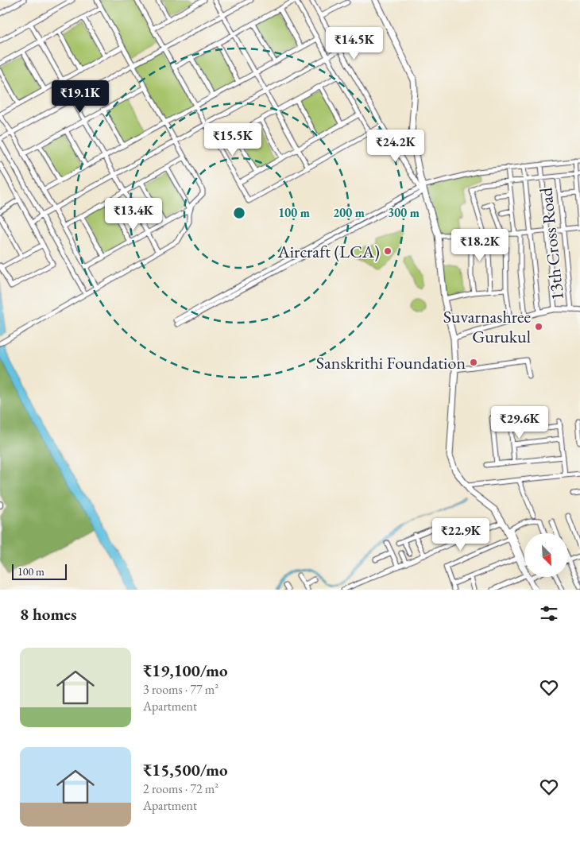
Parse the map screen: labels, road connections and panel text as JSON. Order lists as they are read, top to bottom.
{
  "streets": {
    "street": ["13th Cross Road"]
  },
  "places": ["Aircraft (LCA)", "Suvarnashree Gurukul", "Sanskrithi Foundation"],
  "scale_bar": "100 m",
  "north": "bottom right",
  "page": {
    "price": [
      "₹14.5K",
      "₹19.1K",
      "₹15.5K",
      "₹24.2K",
      "₹13.4K",
      "₹18.2K",
      "₹29.6K",
      "₹22.9K"
    ],
    "scale": "100 m",
    "heading": "8 homes",
    "list": [
      {
        "name": "₹19,100/mo",
        "note": "3 rooms · 77 m² · Apartment"
      },
      {
        "name": "₹15,500/mo",
        "note": "2 rooms · 72 m² · Apartment"
      }
    ]
  },
  "rings": ["100 m", "200 m", "300 m"]
}
